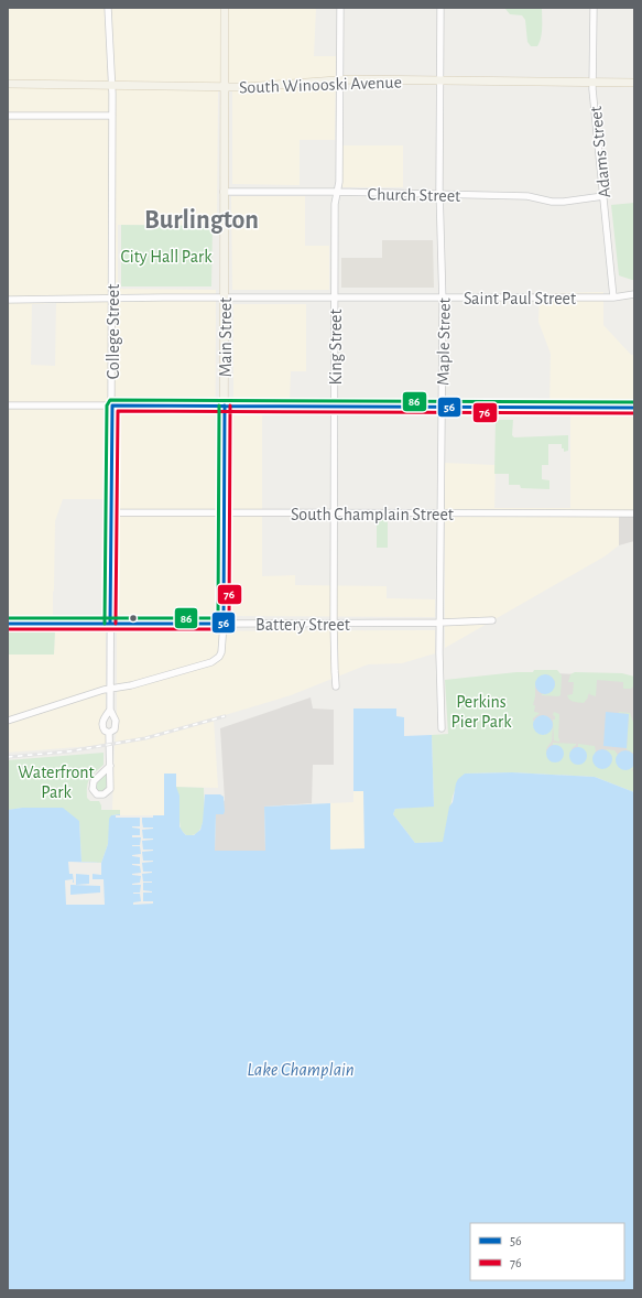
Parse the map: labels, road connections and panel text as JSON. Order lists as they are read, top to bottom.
{
  "streets": {
    "main road": ["South Winooski Avenue", "Main Street", "Battery Street"],
    "street": [
      "Adams Street",
      "Church Street",
      "Saint Paul Street",
      "College Street",
      "Maple Street",
      "King Street",
      "South Champlain Street"
    ]
  },
  "crossings": [
    ["South Winooski Avenue", "Adams Street"],
    ["South Winooski Avenue", "College Street"],
    ["South Winooski Avenue", "Main Street"],
    ["South Winooski Avenue", "Maple Street"],
    ["South Winooski Avenue", "King Street"],
    ["Adams Street", "Church Street"],
    ["Adams Street", "Saint Paul Street"],
    ["Church Street", "Main Street"],
    ["Church Street", "Maple Street"],
    ["Church Street", "King Street"],
    ["Saint Paul Street", "College Street"],
    ["Saint Paul Street", "Main Street"],
    ["Saint Paul Street", "Maple Street"],
    ["Saint Paul Street", "King Street"],
    ["College Street", "Main Street"],
    ["College Street", "South Champlain Street"],
    ["College Street", "Battery Street"],
    ["Main Street", "South Champlain Street"],
    ["Main Street", "Battery Street"],
    ["Maple Street", "South Champlain Street"],
    ["Maple Street", "Battery Street"],
    ["King Street", "South Champlain Street"],
    ["King Street", "Battery Street"]
  ],
  "districts": ["Burlington"],
  "water": ["Lake Champlain"],
  "parks": ["City Hall Park", "Perkins Pier Park", "Waterfront Park"],
  "lines": ["transit line 86", "transit line 56", "transit line 76"],
  "legend": ["56", "76"]
}
